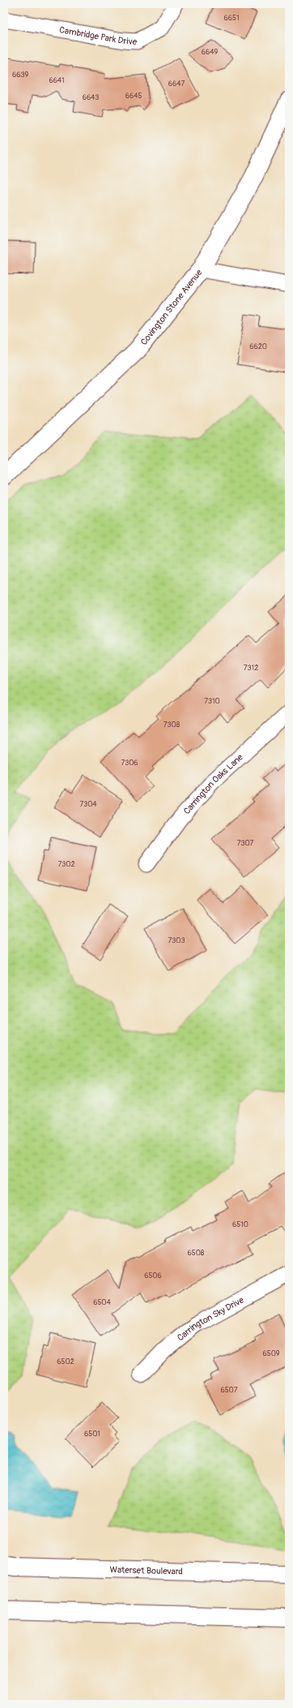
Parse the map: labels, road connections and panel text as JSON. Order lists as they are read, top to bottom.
{
  "streets": {
    "street": [
      "Cambridge Park Drive",
      "Covington Stone Avenue",
      "Carrington Oaks Lane",
      "Carrington Sky Drive",
      "Waterset Boulevard"
    ]
  },
  "house_numbers": [
    "6651",
    "6649",
    "6639",
    "6641",
    "6647",
    "6645",
    "6643",
    "6620",
    "7312",
    "7310",
    "7308",
    "7306",
    "7304",
    "7307",
    "7302",
    "7303",
    "6510",
    "6508",
    "6506",
    "6504",
    "6509",
    "6502",
    "6507",
    "6501"
  ]
}
